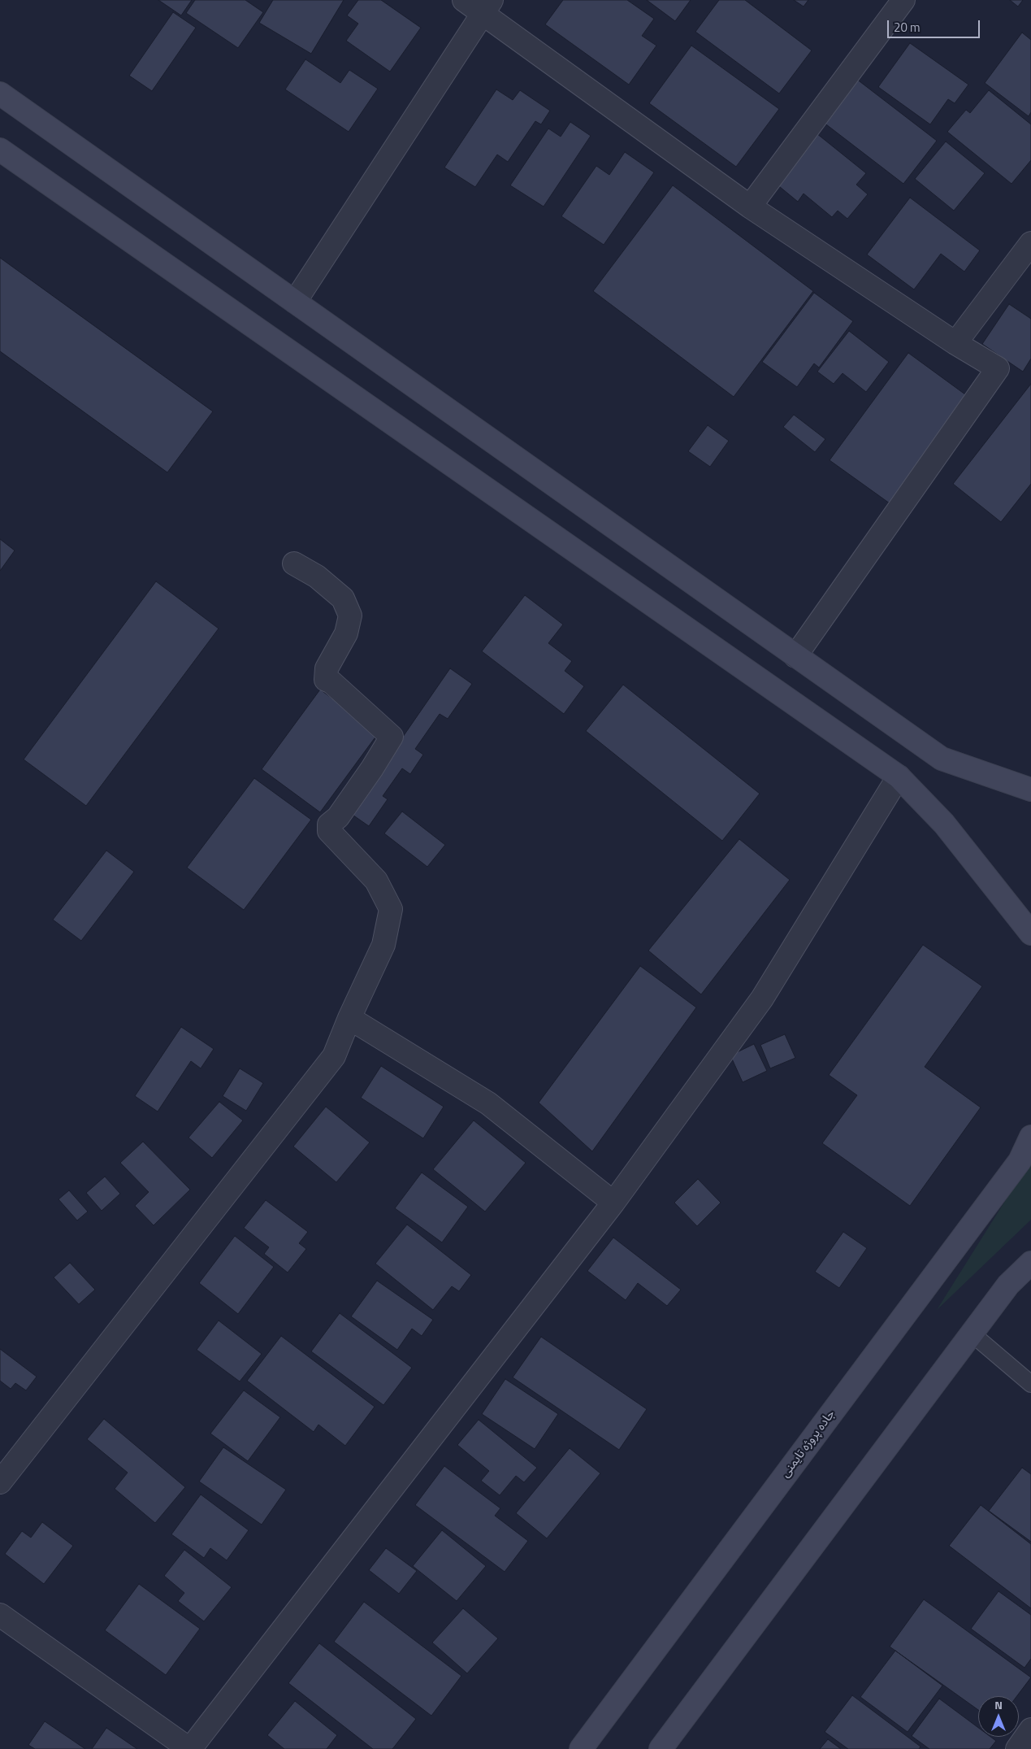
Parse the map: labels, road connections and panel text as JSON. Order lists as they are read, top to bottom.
{
  "streets": {
    "main road": ["جاده پروژه تایمنی"]
  },
  "scale_bar": "20 m",
  "north": "top"
}
